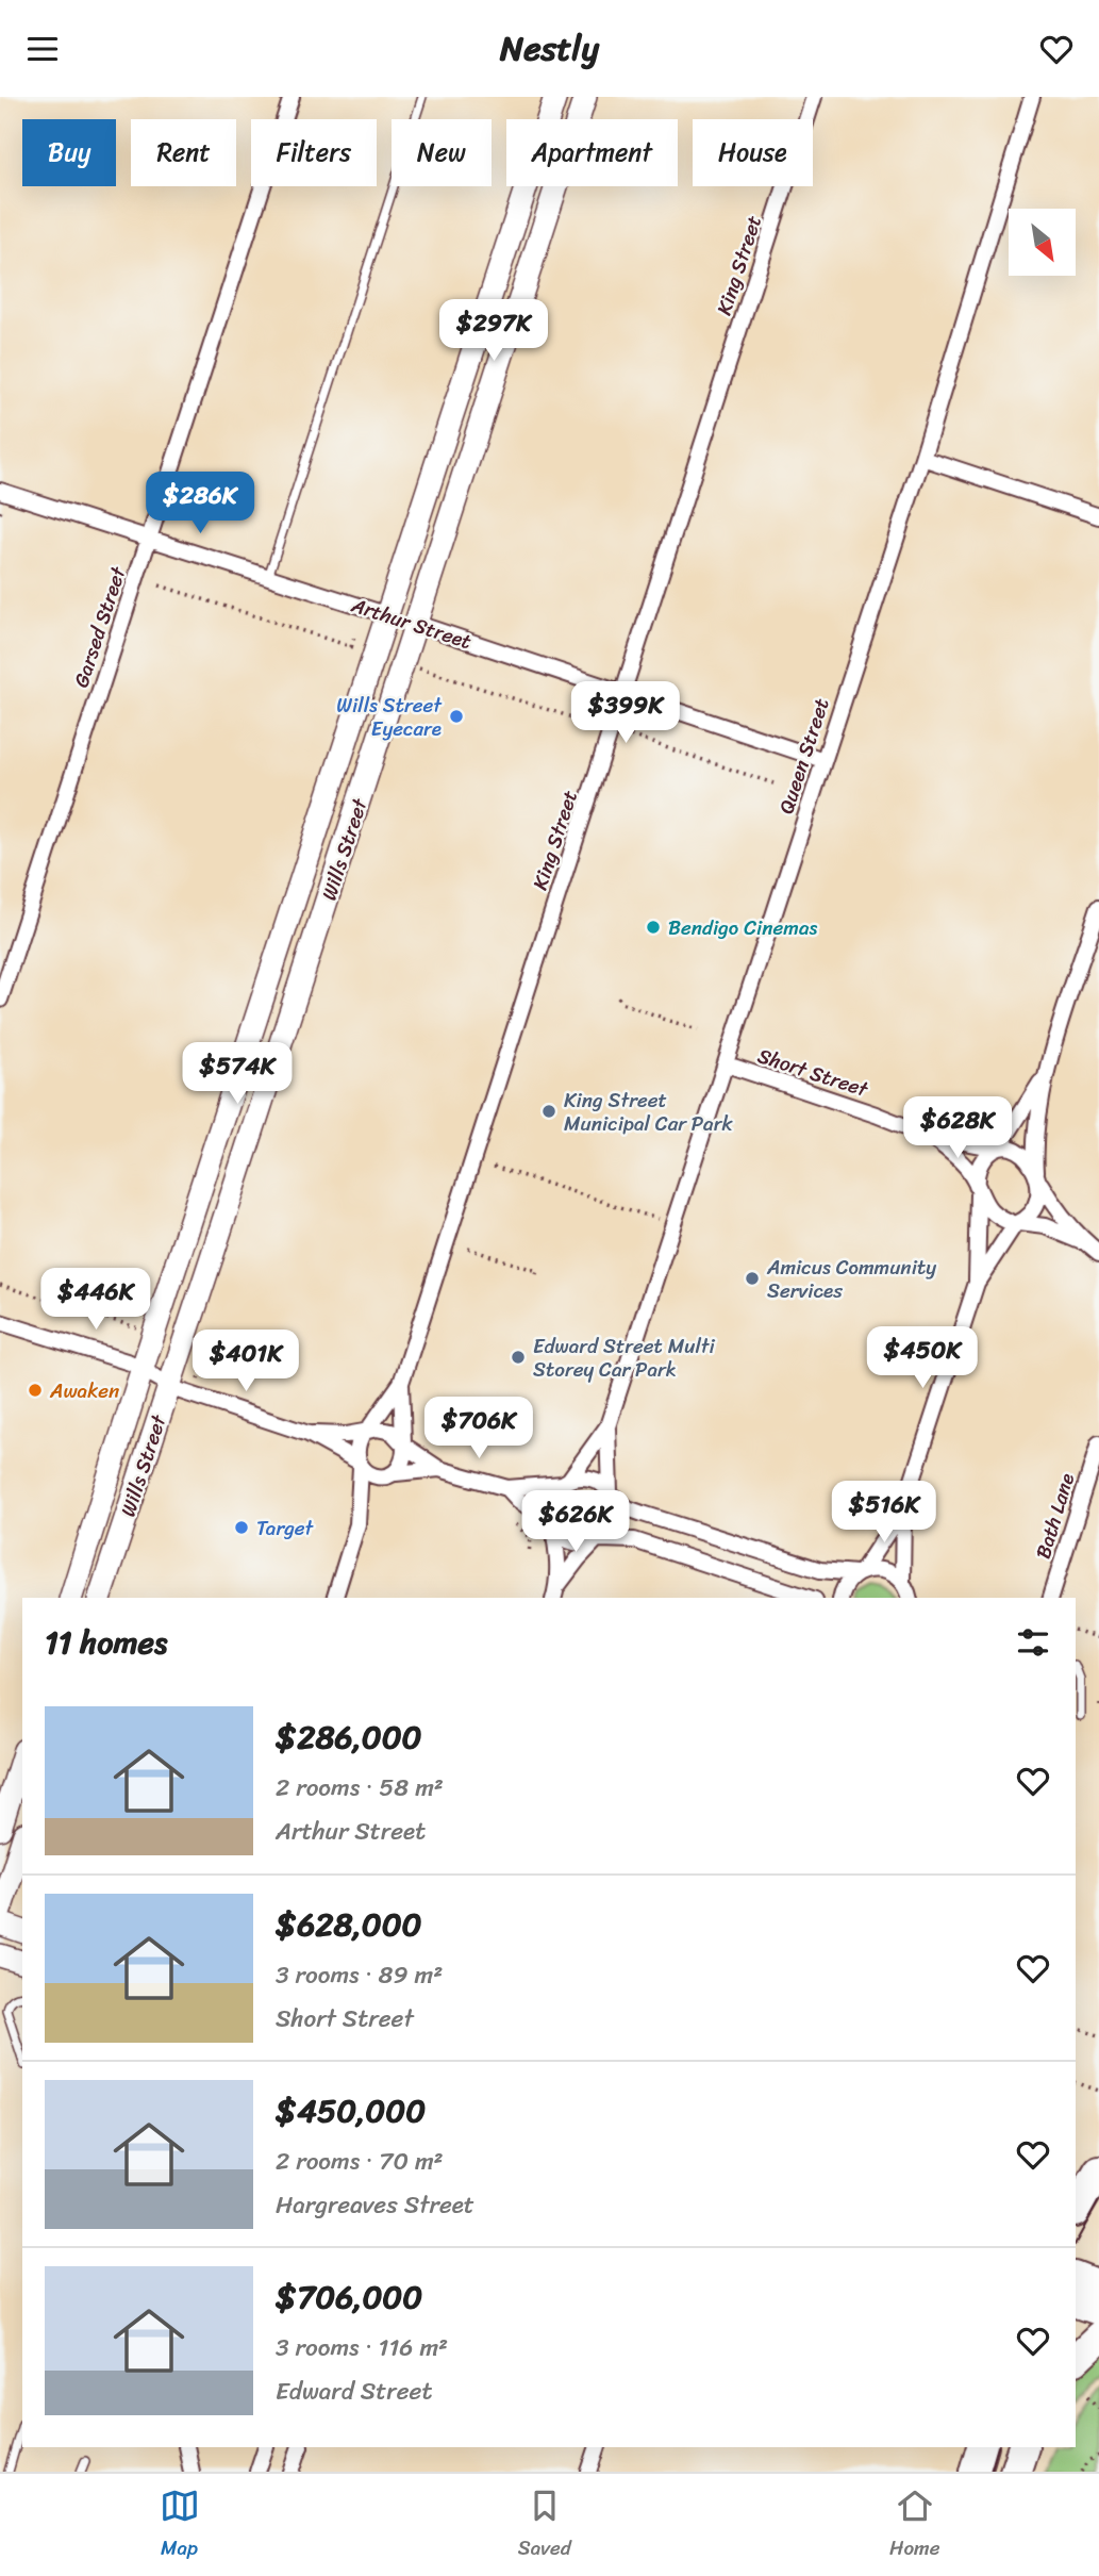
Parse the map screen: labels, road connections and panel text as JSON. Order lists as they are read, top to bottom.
{
  "streets": {
    "main road": ["Arthur Street", "Wills Street"],
    "street": [
      "King Street",
      "Garsed Street",
      "Queen Street",
      "Short Street",
      "Bath Lane"
    ]
  },
  "crossings": [
    ["King Street", "Arthur Street"],
    ["Arthur Street", "Garsed Street"],
    ["Arthur Street", "Queen Street"],
    ["Arthur Street", "Wills Street"],
    ["Queen Street", "Short Street"]
  ],
  "places": [
    "Wills Street Eyecare",
    "Bendigo Cinemas",
    "King Street Municipal Car Park",
    "Amicus Community Services",
    "Edward Street Multi Storey Car Park",
    "Awaken",
    "Target"
  ],
  "north": "bottom right",
  "page": {
    "header": "Nestly",
    "chip": [
      "Buy",
      "Rent",
      "Filters",
      "New",
      "Apartment",
      "House"
    ],
    "price": [
      "$297K",
      "$286K",
      "$399K",
      "$574K",
      "$628K",
      "$446K",
      "$450K",
      "$401K",
      "$706K",
      "$516K",
      "$626K"
    ],
    "heading": "11 homes",
    "list": [
      {
        "name": "$286,000",
        "note": "2 rooms · 58 m² · Arthur Street"
      },
      {
        "name": "$628,000",
        "note": "3 rooms · 89 m² · Short Street"
      },
      {
        "name": "$450,000",
        "note": "2 rooms · 70 m² · Hargreaves Street"
      },
      {
        "name": "$706,000",
        "note": "3 rooms · 116 m² · Edward Street"
      }
    ],
    "tabs": ["Map", "Saved", "Home"]
  }
}
